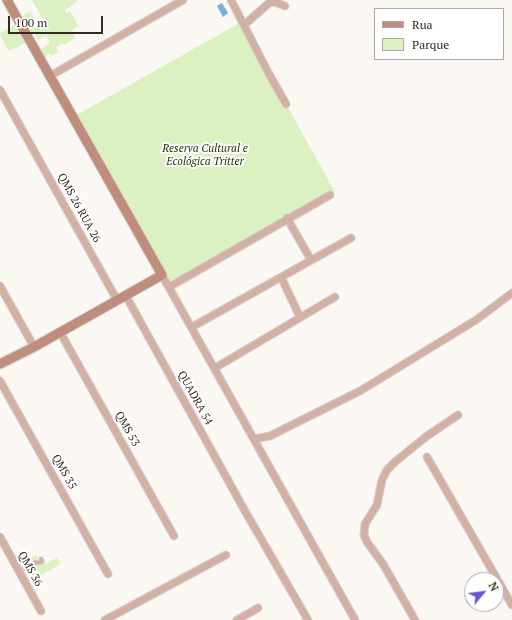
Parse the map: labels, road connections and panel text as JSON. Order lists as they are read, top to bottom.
{
  "streets": {
    "street": [
      "QMS 26 RUA 26",
      "QUADRA 54",
      "QMS 53",
      "QMS 35",
      "QMS 36"
    ]
  },
  "crossings": [
    ["QMS 26 RUA 26", "QUADRA 54"]
  ],
  "parks": ["Reserva Cultural e Ecológica Tritter"],
  "legend": ["Rua", "Parque"],
  "scale_bar": "100 m",
  "north": "top right"
}
